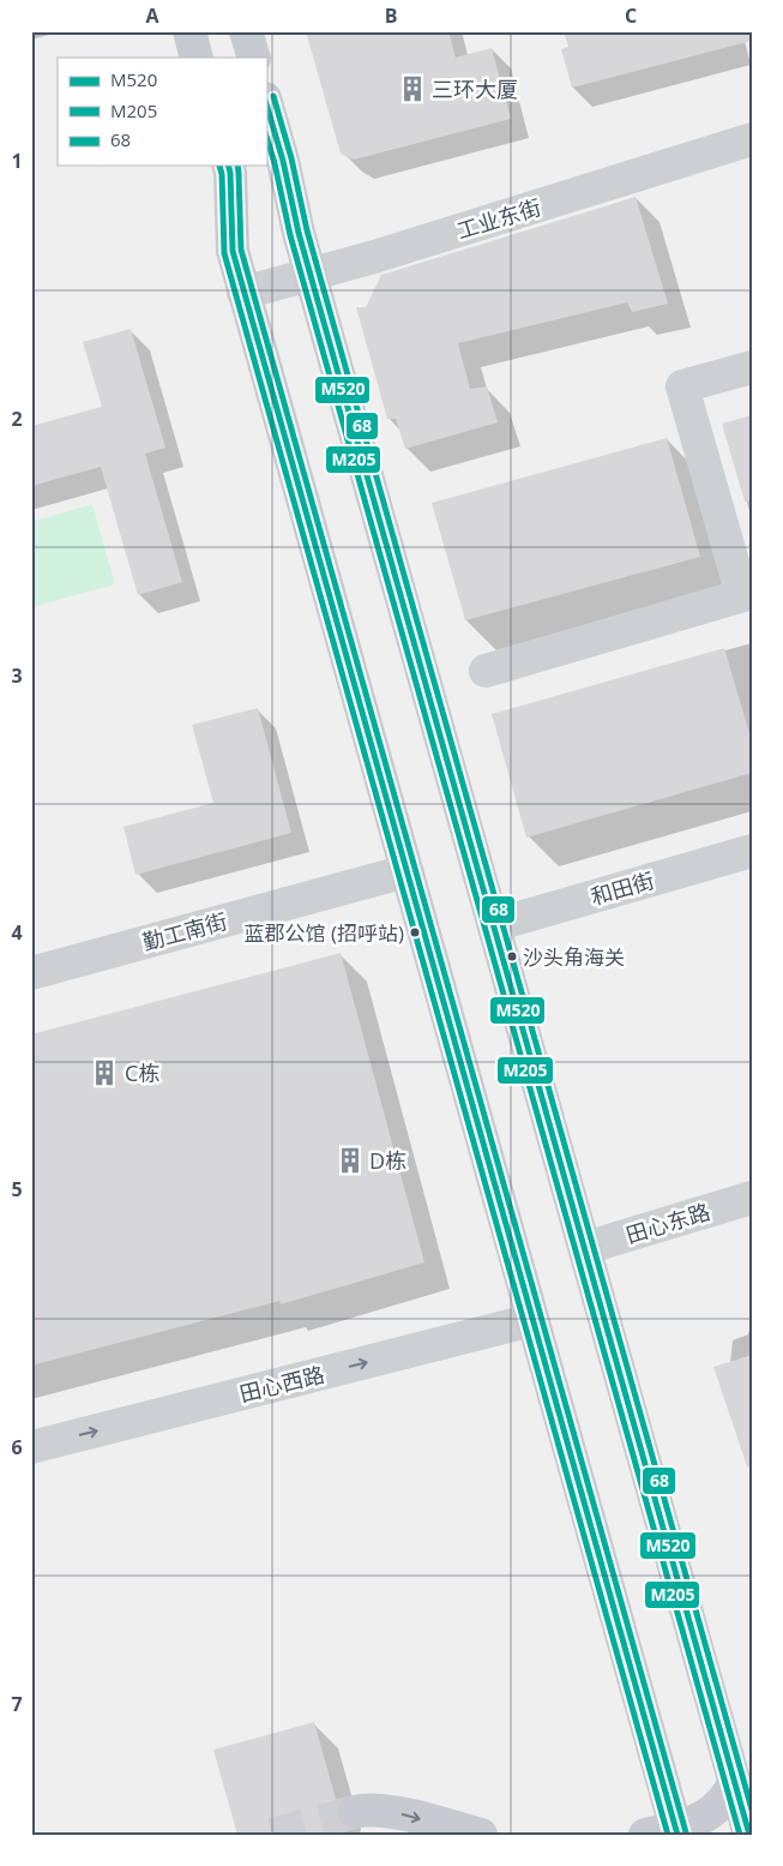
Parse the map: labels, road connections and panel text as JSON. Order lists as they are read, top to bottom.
{
  "streets": {
    "street": [
      "工业东街",
      "和田街",
      "勤工南街",
      "田心东路",
      "田心西路"
    ]
  },
  "one_way": ["田心西路"],
  "places": {
    "building": ["三环大厦", "C栋", "D栋"],
    "other": ["蓝郡公馆 (招呼站)", "沙头角海关"]
  },
  "lines": ["transit line 68", "transit line M520", "transit line M205"],
  "legend": ["M520", "M205", "68"],
  "grid": {
    "columns": ["A", "B", "C"],
    "rows": [
      "1",
      "2",
      "3",
      "4",
      "5",
      "6",
      "7"
    ]
  }
}
